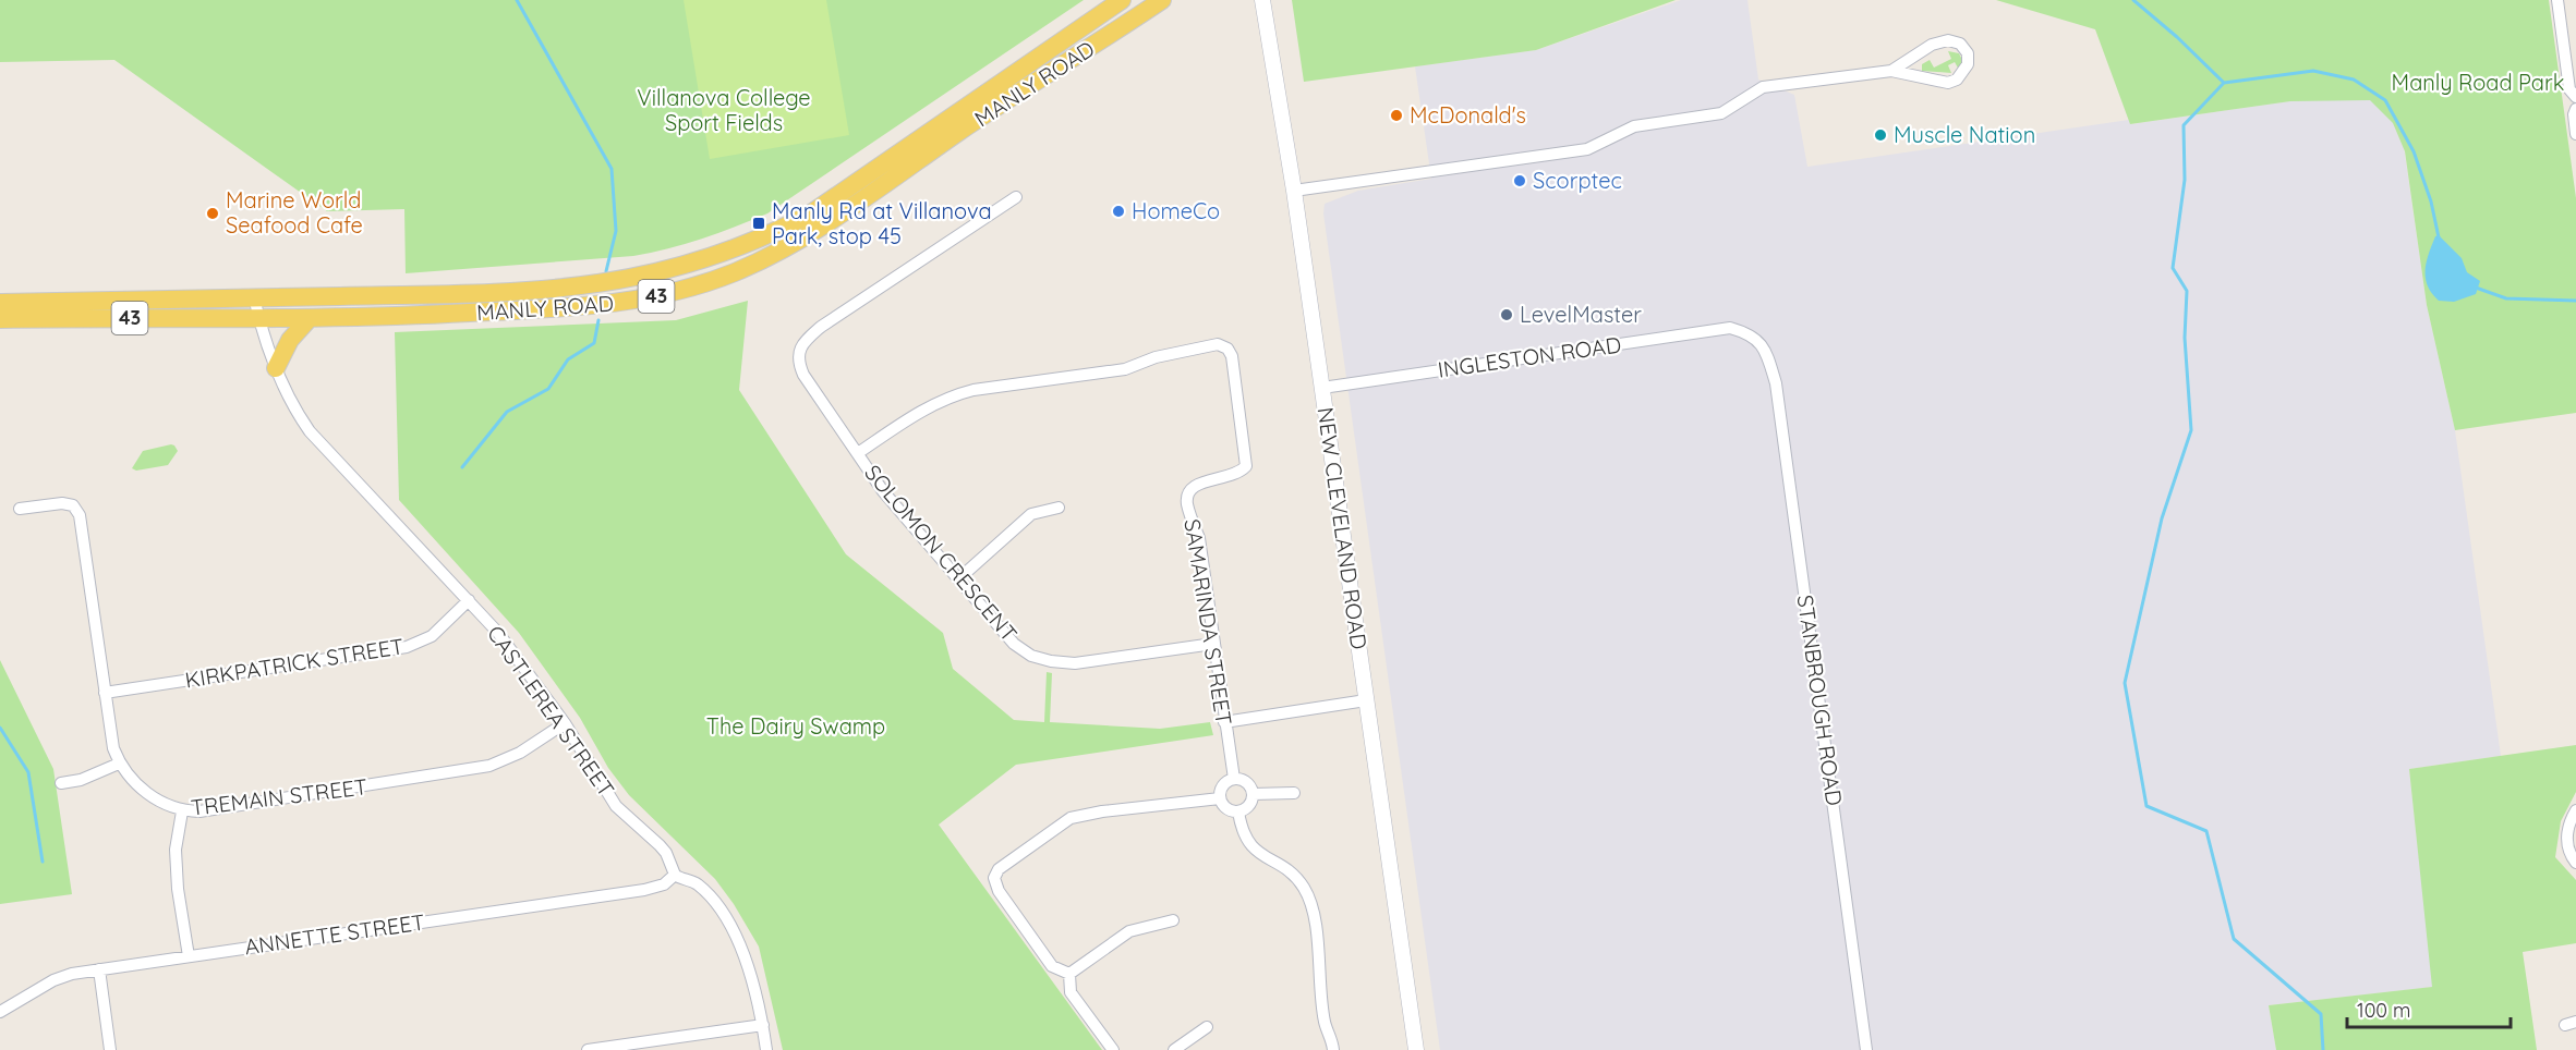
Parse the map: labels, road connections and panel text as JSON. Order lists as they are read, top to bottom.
{
  "streets": {
    "main road": ["MANLY ROAD", "43"],
    "street": [
      "INGLESTON ROAD",
      "NEW CLEVELAND ROAD",
      "SOLOMON CRESCENT",
      "SAMARINDA STREET",
      "KIRKPATRICK STREET",
      "STANBROUGH ROAD",
      "CASTLEREA STREET",
      "TREMAIN STREET",
      "ANNETTE STREET"
    ]
  },
  "crossings": [
    ["MANLY ROAD", "CASTLEREA STREET"],
    ["INGLESTON ROAD", "NEW CLEVELAND ROAD"],
    ["INGLESTON ROAD", "STANBROUGH ROAD"],
    ["SOLOMON CRESCENT", "SAMARINDA STREET"],
    ["KIRKPATRICK STREET", "CASTLEREA STREET"],
    ["KIRKPATRICK STREET", "TREMAIN STREET"],
    ["CASTLEREA STREET", "TREMAIN STREET"],
    ["CASTLEREA STREET", "ANNETTE STREET"]
  ],
  "parks": ["Manly Road Park", "Villanova College Sport Fields", "The Dairy Swamp"],
  "places": {
    "other": [
      "McDonald's",
      "Muscle Nation",
      "Scorptec",
      "HomeCo",
      "Marine World Seafood Cafe",
      "LevelMaster"
    ],
    "transit": ["Manly Rd at Villanova Park, stop 45"]
  },
  "scale_bar": "100 m"
}
